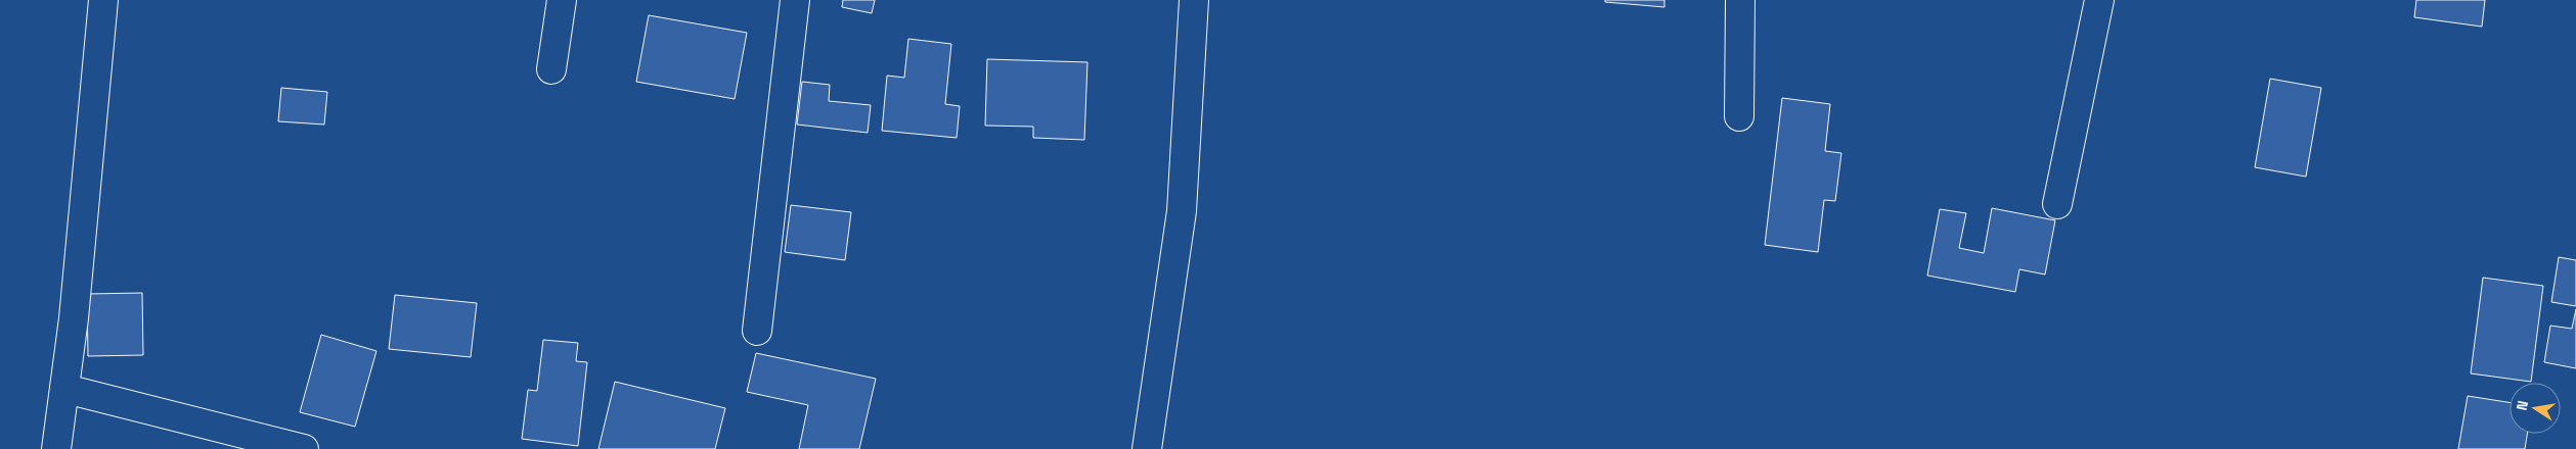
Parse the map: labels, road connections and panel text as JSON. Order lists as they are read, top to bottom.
{
  "north": "left"
}
